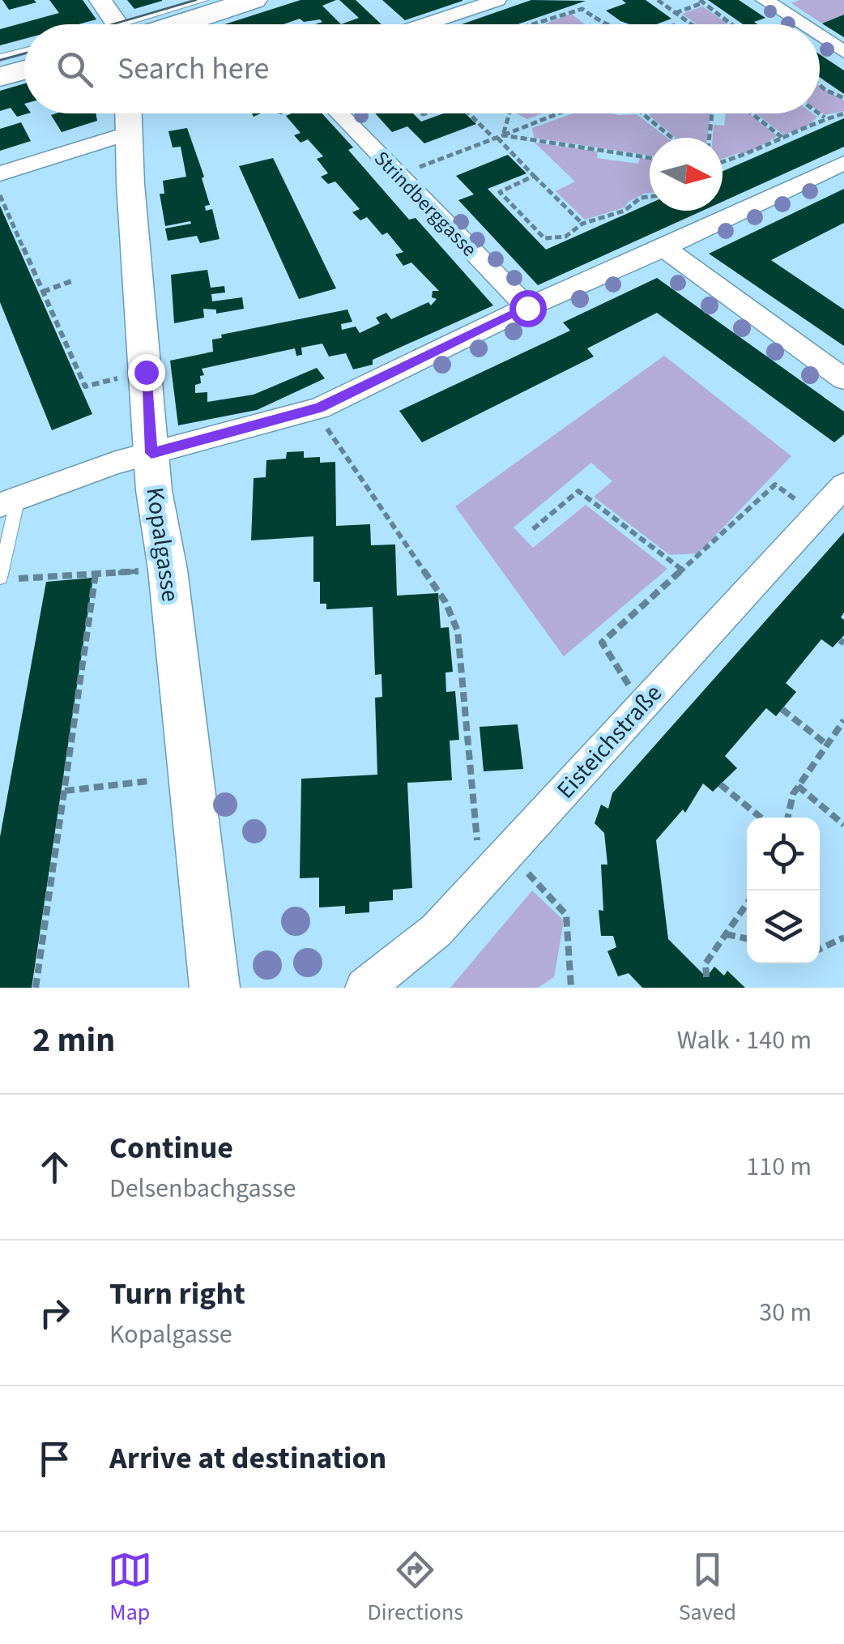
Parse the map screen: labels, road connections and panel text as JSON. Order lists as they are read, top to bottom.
{
  "streets": {
    "street": ["Strindberggasse", "Kopalgasse", "Eisteichstraße"]
  },
  "north": "right",
  "page": {
    "search": "Search here",
    "heading": ["2 min", "Walk · 140 m"],
    "list": [
      ["Continue", "Delsenbachgasse", "110 m"],
      ["Turn right", "Kopalgasse", "30 m"],
      "Arrive at destination"
    ],
    "nav": ["Map", "Directions", "Saved"]
  }
}
